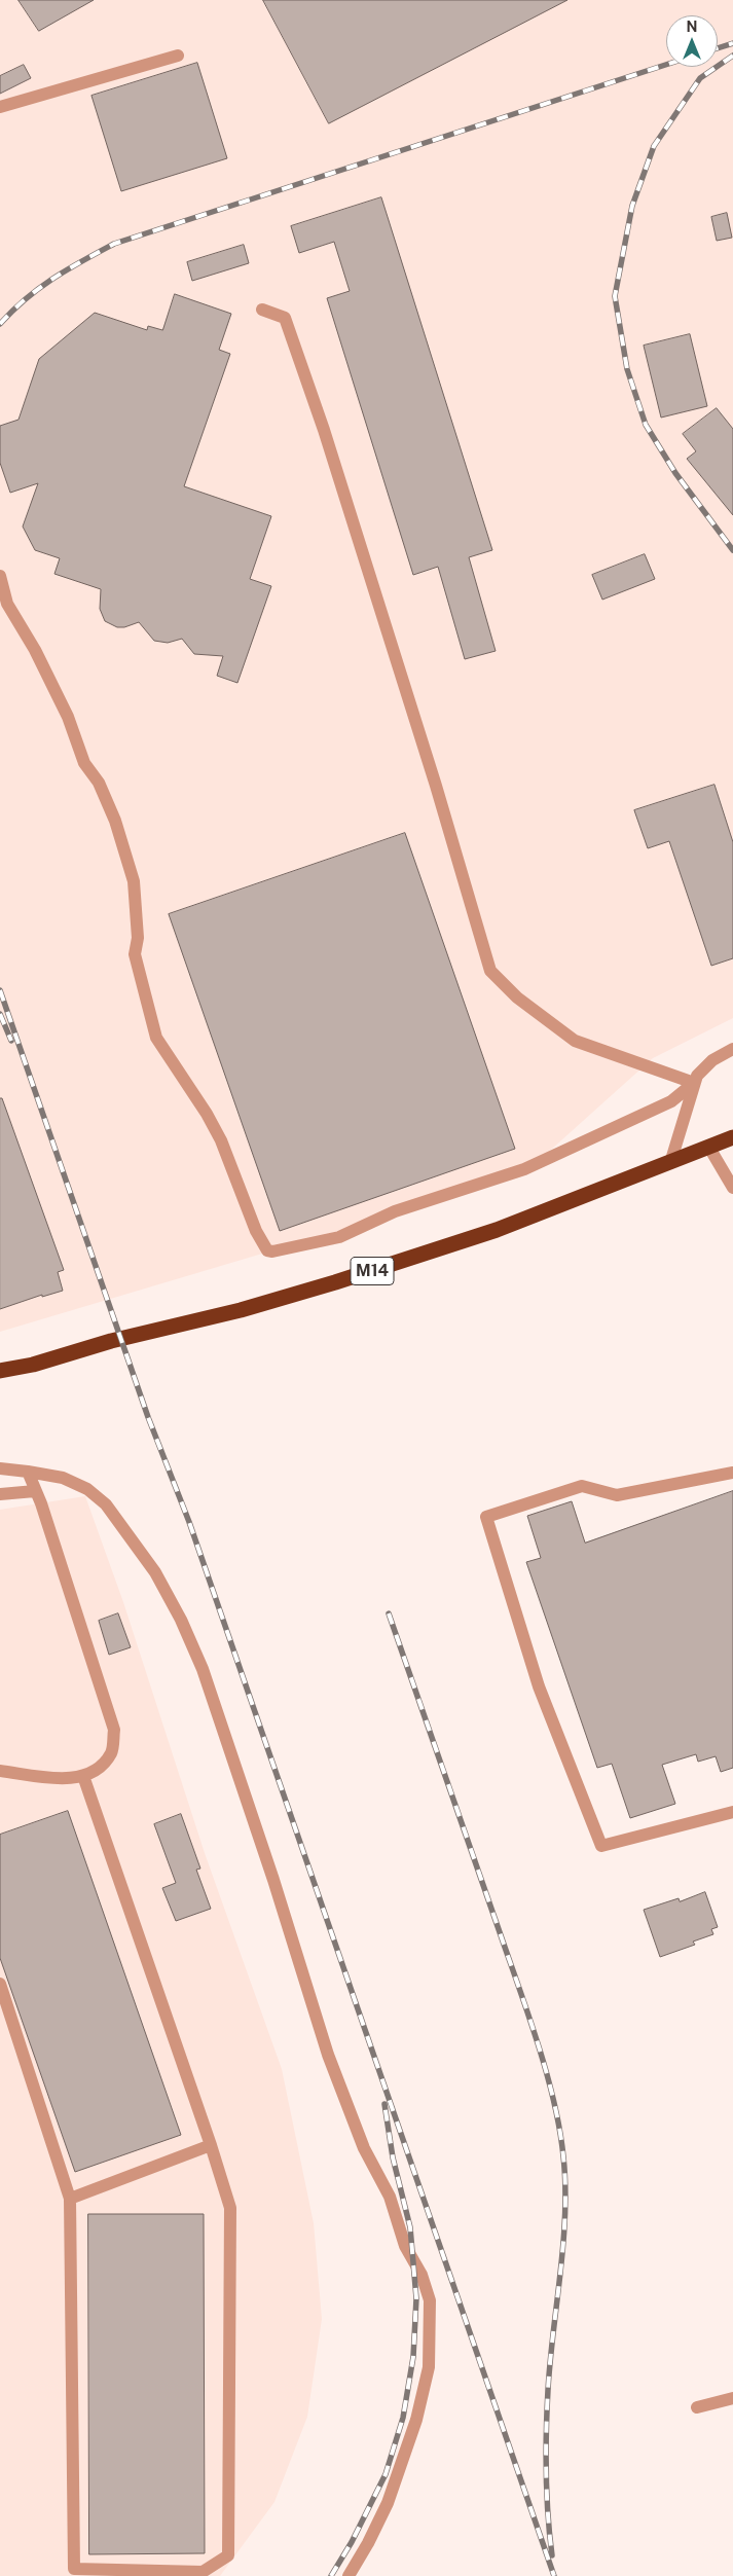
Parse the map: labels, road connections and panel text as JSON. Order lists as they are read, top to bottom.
{
  "streets": {
    "highway": ["M14"]
  },
  "north": "top"
}
